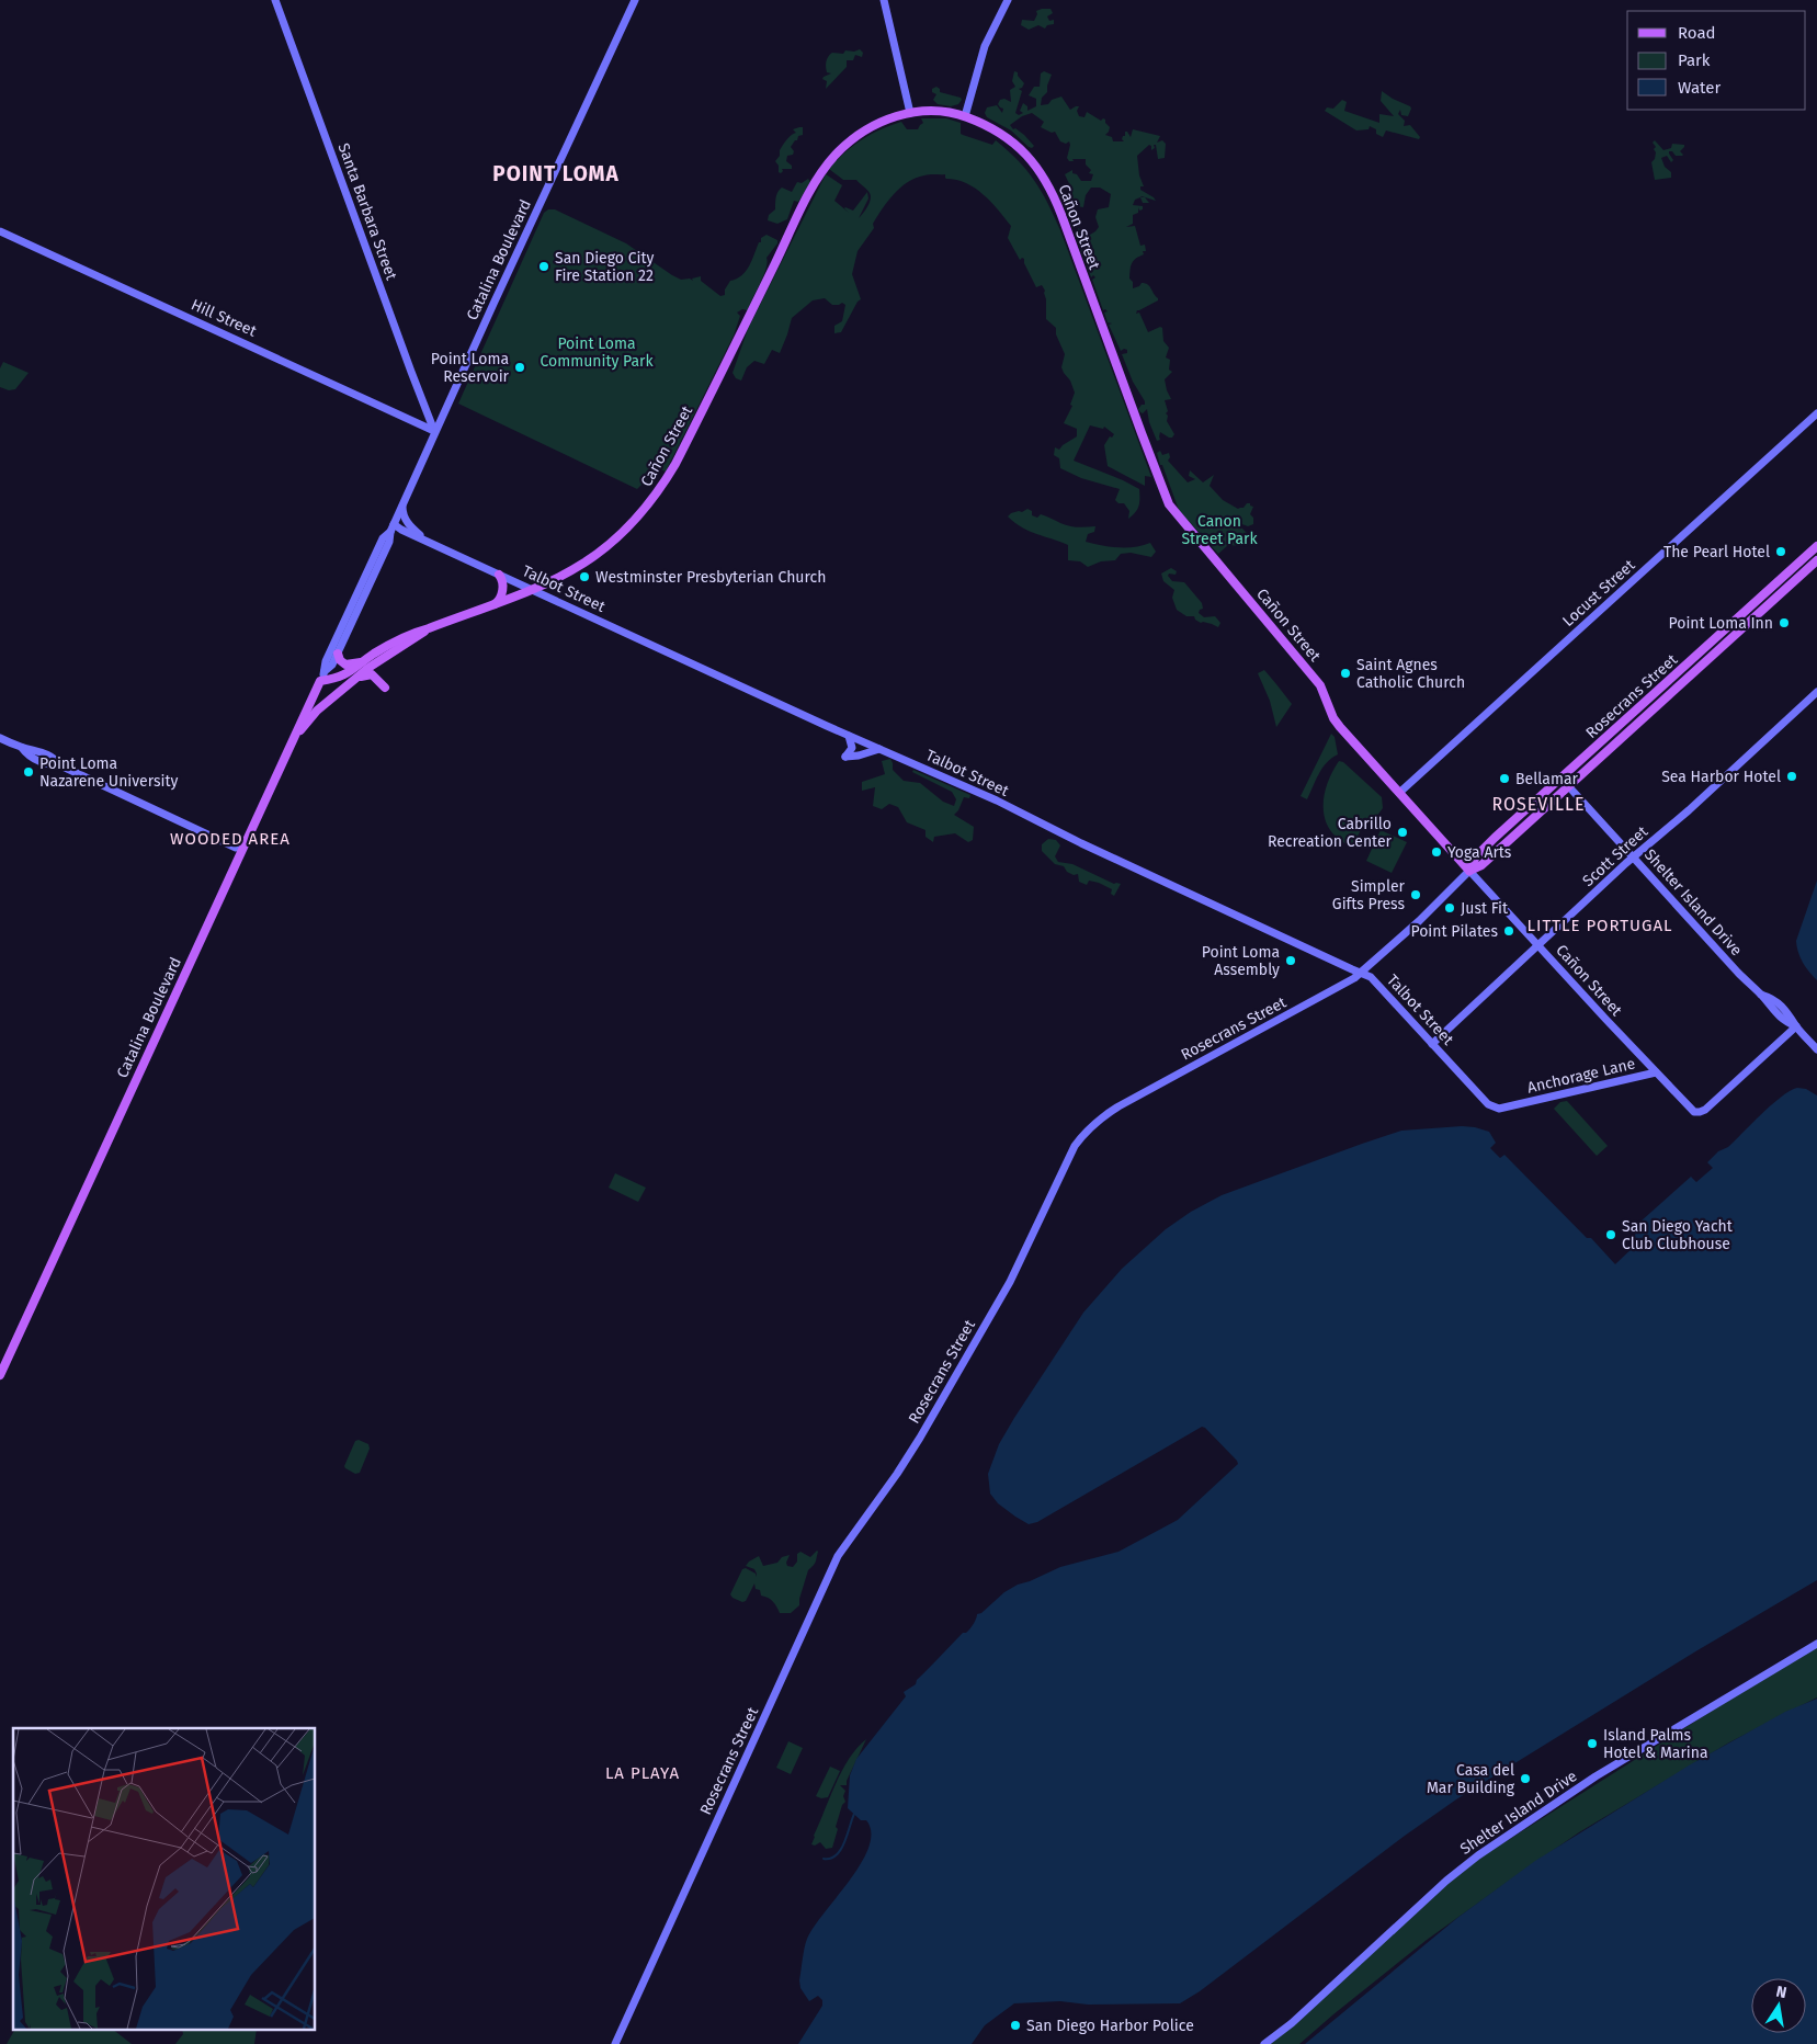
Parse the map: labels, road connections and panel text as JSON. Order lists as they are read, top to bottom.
{
  "streets": {
    "main road": ["Cañon Street", "Catalina Boulevard", "Rosecrans Street"],
    "street": [
      "Santa Barbara Street",
      "Hill Street",
      "Talbot Street",
      "Locust Street",
      "Scott Street",
      "Shelter Island Drive",
      "Anchorage Lane"
    ]
  },
  "crossings": [
    ["Santa Barbara Street", "Catalina Boulevard"],
    ["Santa Barbara Street", "Hill Street"],
    ["Cañon Street", "Catalina Boulevard"],
    ["Cañon Street", "Talbot Street"],
    ["Cañon Street", "Locust Street"],
    ["Cañon Street", "Rosecrans Street"],
    ["Cañon Street", "Scott Street"],
    ["Cañon Street", "Anchorage Lane"],
    ["Catalina Boulevard", "Hill Street"],
    ["Catalina Boulevard", "Talbot Street"],
    ["Talbot Street", "Rosecrans Street"],
    ["Talbot Street", "Scott Street"],
    ["Talbot Street", "Anchorage Lane"],
    ["Rosecrans Street", "Shelter Island Drive"],
    ["Scott Street", "Shelter Island Drive"],
    ["Shelter Island Drive", "Anchorage Lane"]
  ],
  "districts": [
    "POINT LOMA",
    "ROSEVILLE",
    "WOODED AREA",
    "LITTLE PORTUGAL",
    "LA PLAYA"
  ],
  "parks": ["Point Loma Community Park", "Canon Street Park"],
  "places": [
    "San Diego City Fire Station 22",
    "Point Loma Reservoir",
    "The Pearl Hotel",
    "Westminster Presbyterian Church",
    "Point Loma Inn",
    "Saint Agnes Catholic Church",
    "Point Loma Nazarene University",
    "Sea Harbor Hotel",
    "Bellamar",
    "Cabrillo Recreation Center",
    "Yoga Arts",
    "Simpler Gifts Press",
    "Just Fit",
    "Point Pilates",
    "Point Loma Assembly",
    "San Diego Yacht Club Clubhouse",
    "Island Palms Hotel & Marina",
    "Casa del Mar Building",
    "San Diego Harbor Police"
  ],
  "legend": ["Road", "Park", "Water"],
  "north": "top"
}
